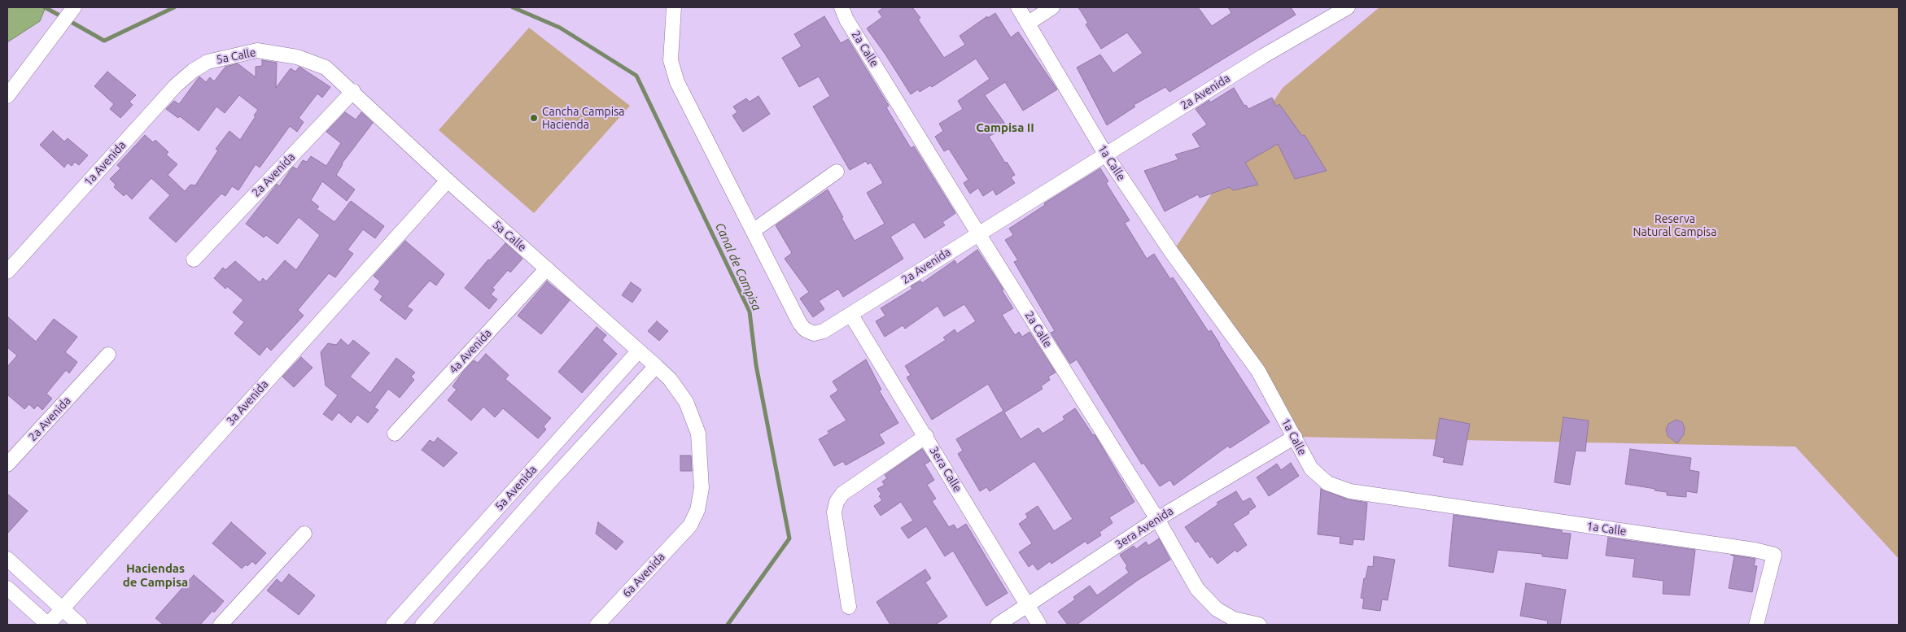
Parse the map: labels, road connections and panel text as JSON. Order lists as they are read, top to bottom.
{
  "streets": {
    "street": [
      "2a Calle",
      "5a Calle",
      "2a Avenida",
      "1a Calle",
      "1a Avenida",
      "4a Avenida",
      "3a Avenida",
      "3era Calle",
      "5a Avenida",
      "3era Avenida",
      "6a Avenida"
    ]
  },
  "crossings": [
    ["2a Calle", "2a Avenida"],
    ["2a Calle", "3era Avenida"],
    ["5a Calle", "2a Avenida"],
    ["5a Calle", "1a Avenida"],
    ["5a Calle", "4a Avenida"],
    ["5a Calle", "3a Avenida"],
    ["5a Calle", "5a Avenida"],
    ["5a Calle", "6a Avenida"],
    ["2a Avenida", "1a Calle"],
    ["2a Avenida", "3era Calle"],
    ["1a Calle", "3era Avenida"],
    ["3era Calle", "3era Avenida"]
  ],
  "districts": ["Campisa II", "Haciendas de Campisa"],
  "water": ["Canal de Campisa"],
  "parks": ["Reserva Natural Campisa"],
  "places": ["Cancha Campisa Hacienda"]
}
